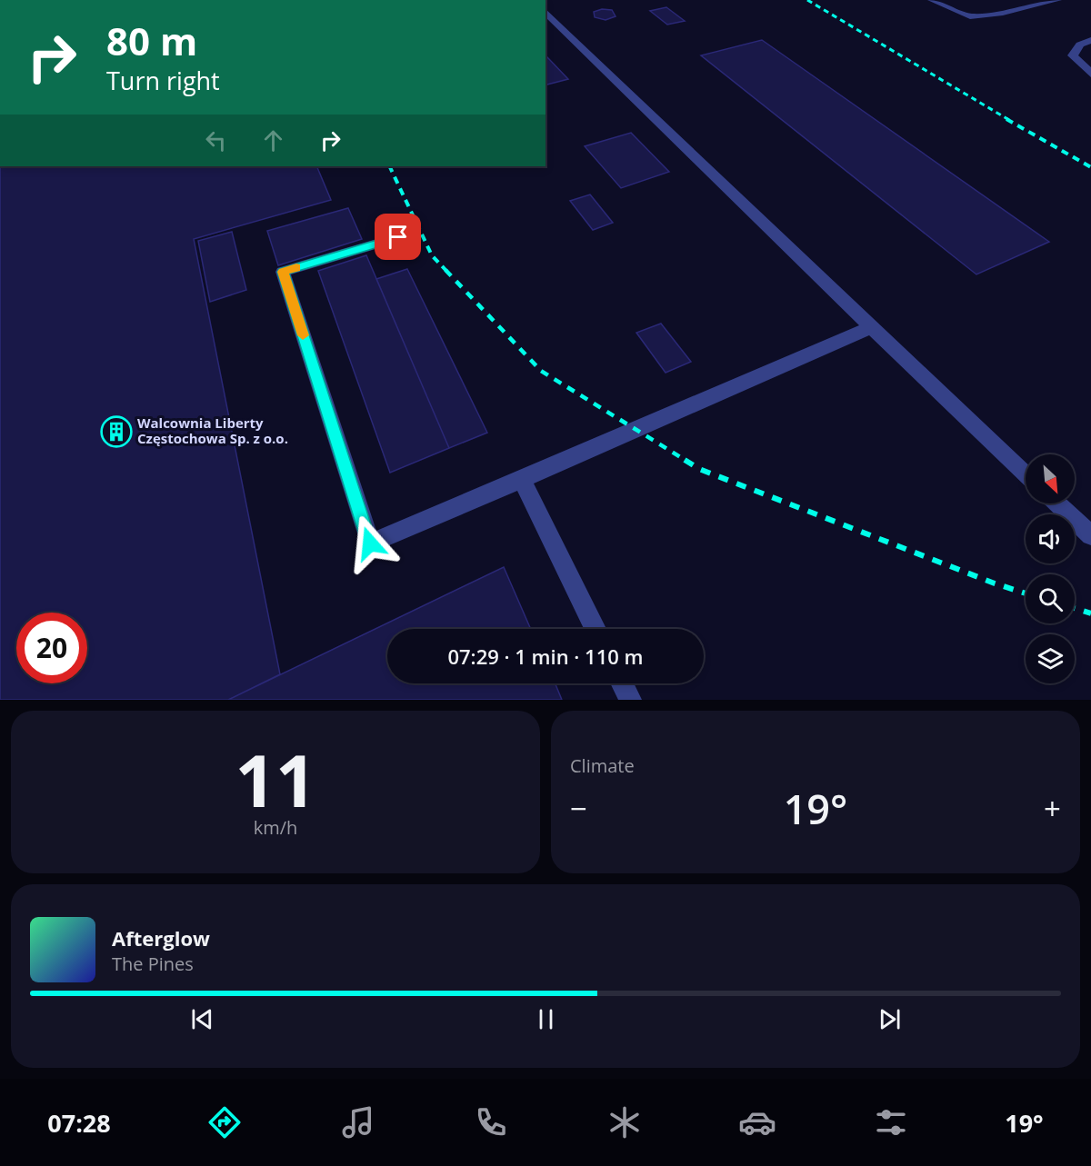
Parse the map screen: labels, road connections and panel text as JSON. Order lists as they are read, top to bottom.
{
  "places": {
    "building": ["Walcownia Liberty Częstochowa Sp. z o.o."]
  },
  "north": "bottom right",
  "page": {
    "turn": ["80 m", "Turn right"],
    "limit": "20",
    "trip": "07:29 · 1 min · 110 m",
    "tile": [
      ["11", "km/h"],
      "Climate"
    ],
    "heat": ["−", "19°", "+"],
    "song": ["Afterglow", "The Pines"],
    "tabs": ["07:28", "19°"]
  }
}
